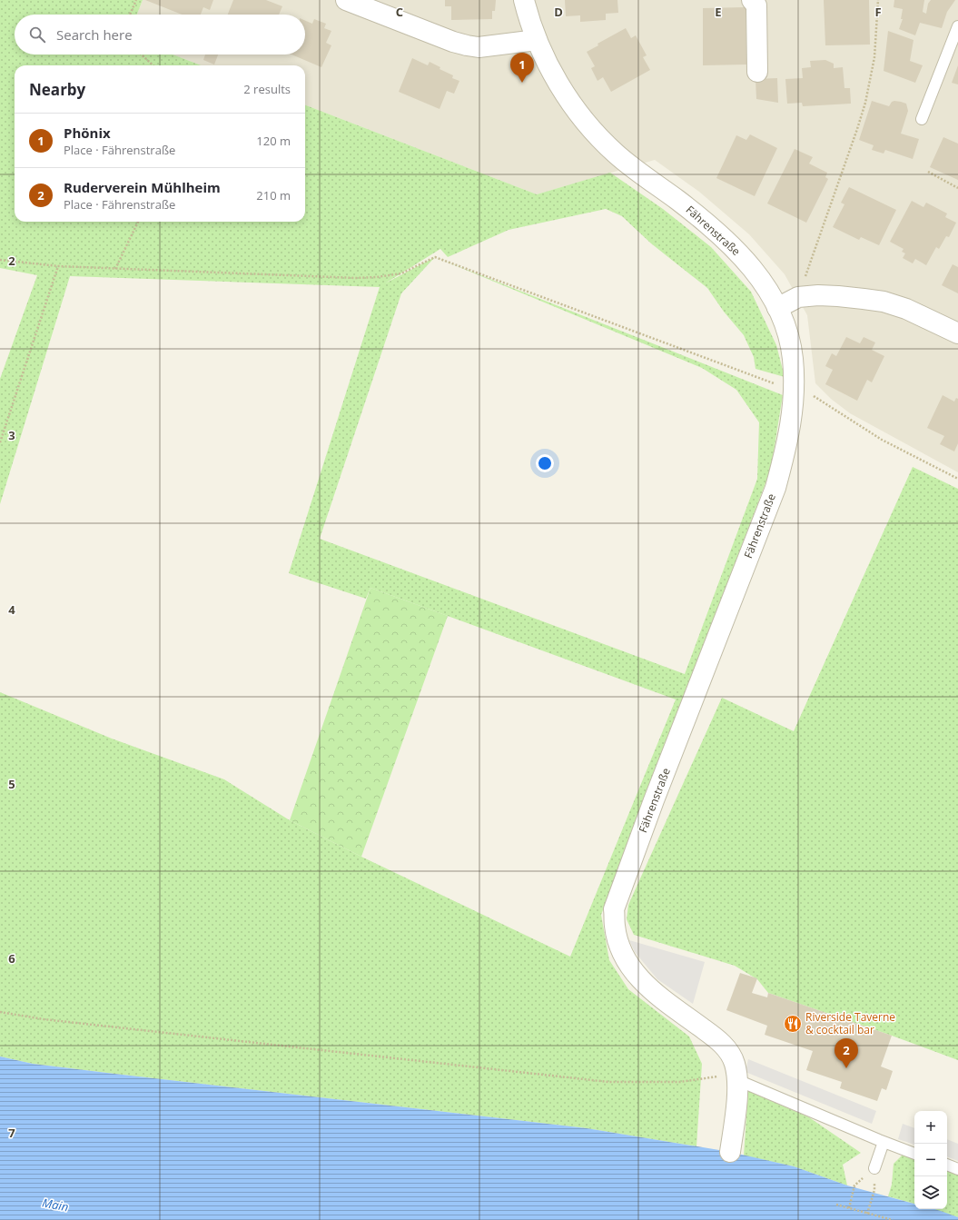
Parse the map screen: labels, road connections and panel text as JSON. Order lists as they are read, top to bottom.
{
  "streets": {
    "street": ["Fährenstraße"]
  },
  "water": ["Main"],
  "places": {
    "restaurant": ["Riverside Taverne & cocktail bar"]
  },
  "page": {
    "search": "Search here",
    "pins": ["1", "2"],
    "heading": ["Nearby", "2 results"],
    "list": [
      {
        "mark": "1",
        "name": "Phönix",
        "note": "Place · Fährenstraße",
        "value": "120 m"
      },
      {
        "mark": "2",
        "name": "Ruderverein Mühlheim",
        "note": "Place · Fährenstraße",
        "value": "210 m"
      }
    ],
    "map_buttons": ["+", "−"]
  },
  "grid": {
    "columns": [
      "C",
      "D",
      "E",
      "F"
    ],
    "rows": [
      "2",
      "3",
      "4",
      "5",
      "6",
      "7"
    ]
  }
}
